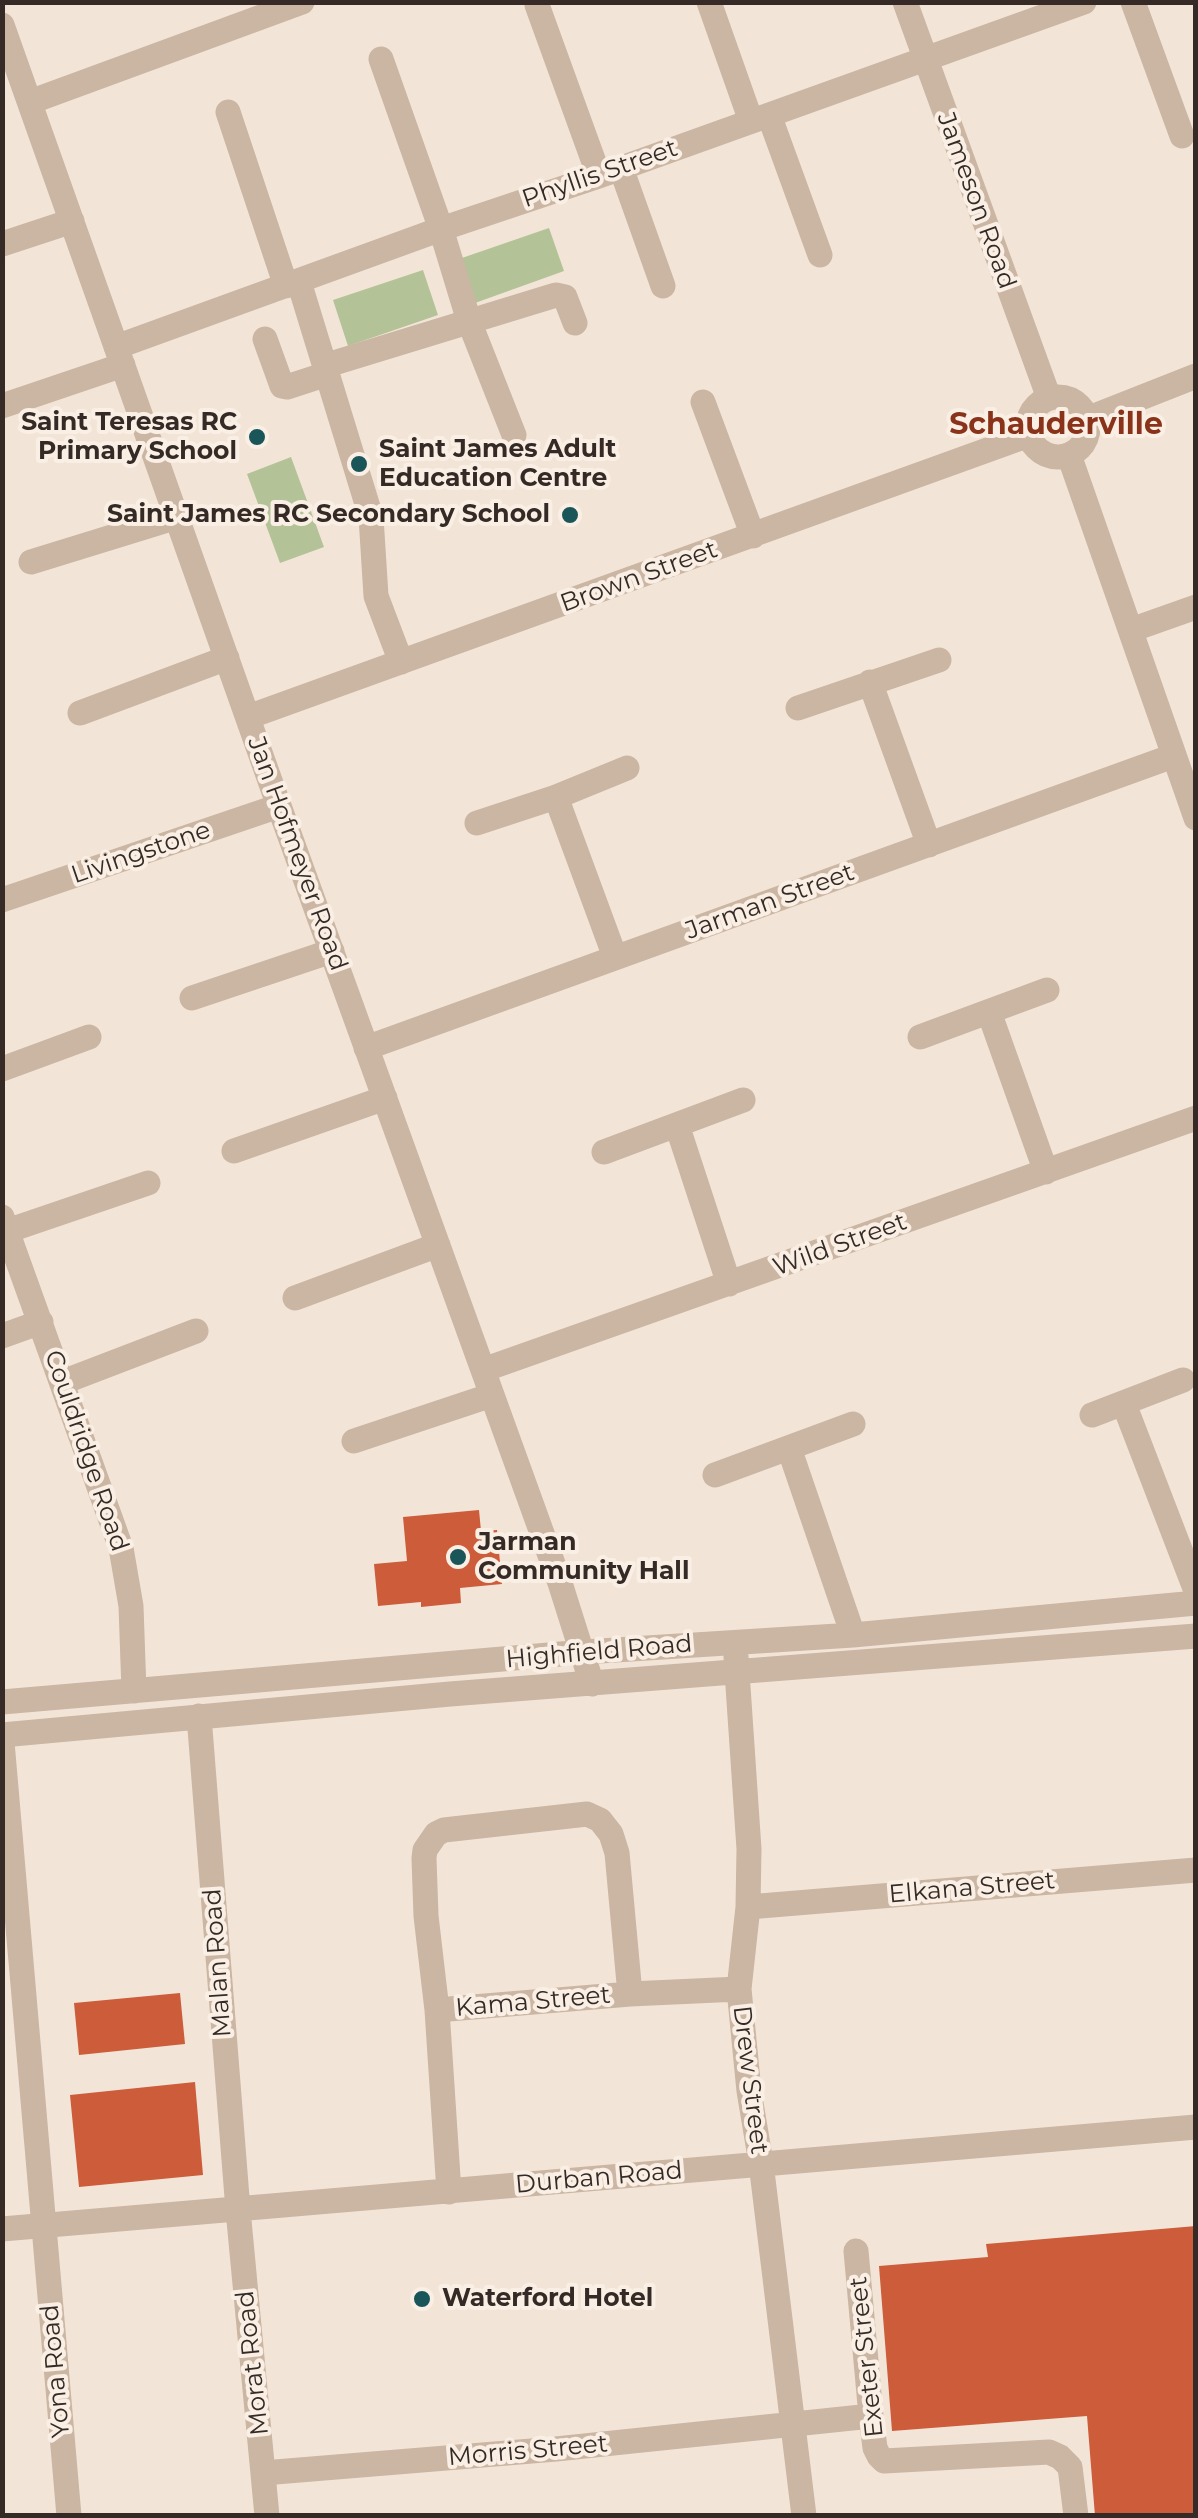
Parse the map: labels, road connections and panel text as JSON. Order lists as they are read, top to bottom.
{
  "streets": {
    "street": [
      "Phyllis Street",
      "Jameson Road",
      "Brown Street",
      "Livingstone",
      "Jan Hofmeyer Road",
      "Jarman Street",
      "Wild Street",
      "Couldridge Road",
      "Highfield Road",
      "Elkana Street",
      "Malan Road",
      "Kama Street",
      "Drew Street",
      "Durban Road",
      "Exeter Street",
      "Morat Road",
      "Yona Road",
      "Morris Street"
    ]
  },
  "crossings": [
    ["Phyllis Street", "Jameson Road"],
    ["Phyllis Street", "Jan Hofmeyer Road"],
    ["Jameson Road", "Brown Street"],
    ["Brown Street", "Jan Hofmeyer Road"],
    ["Livingstone", "Jan Hofmeyer Road"],
    ["Jan Hofmeyer Road", "Jarman Street"],
    ["Jan Hofmeyer Road", "Wild Street"],
    ["Jan Hofmeyer Road", "Highfield Road"],
    ["Couldridge Road", "Highfield Road"],
    ["Highfield Road", "Malan Road"],
    ["Highfield Road", "Drew Street"],
    ["Highfield Road", "Yona Road"],
    ["Elkana Street", "Drew Street"],
    ["Malan Road", "Durban Road"],
    ["Malan Road", "Morat Road"],
    ["Kama Street", "Drew Street"],
    ["Kama Street", "Durban Road"],
    ["Drew Street", "Durban Road"],
    ["Drew Street", "Morris Street"],
    ["Durban Road", "Morat Road"],
    ["Durban Road", "Yona Road"],
    ["Exeter Street", "Morris Street"],
    ["Morat Road", "Morris Street"]
  ],
  "districts": ["Schauderville"],
  "places": [
    "Saint Teresas RC Primary School",
    "Saint James Adult Education Centre",
    "Saint James RC Secondary School",
    "Jarman Community Hall",
    "Waterford Hotel"
  ]
}
